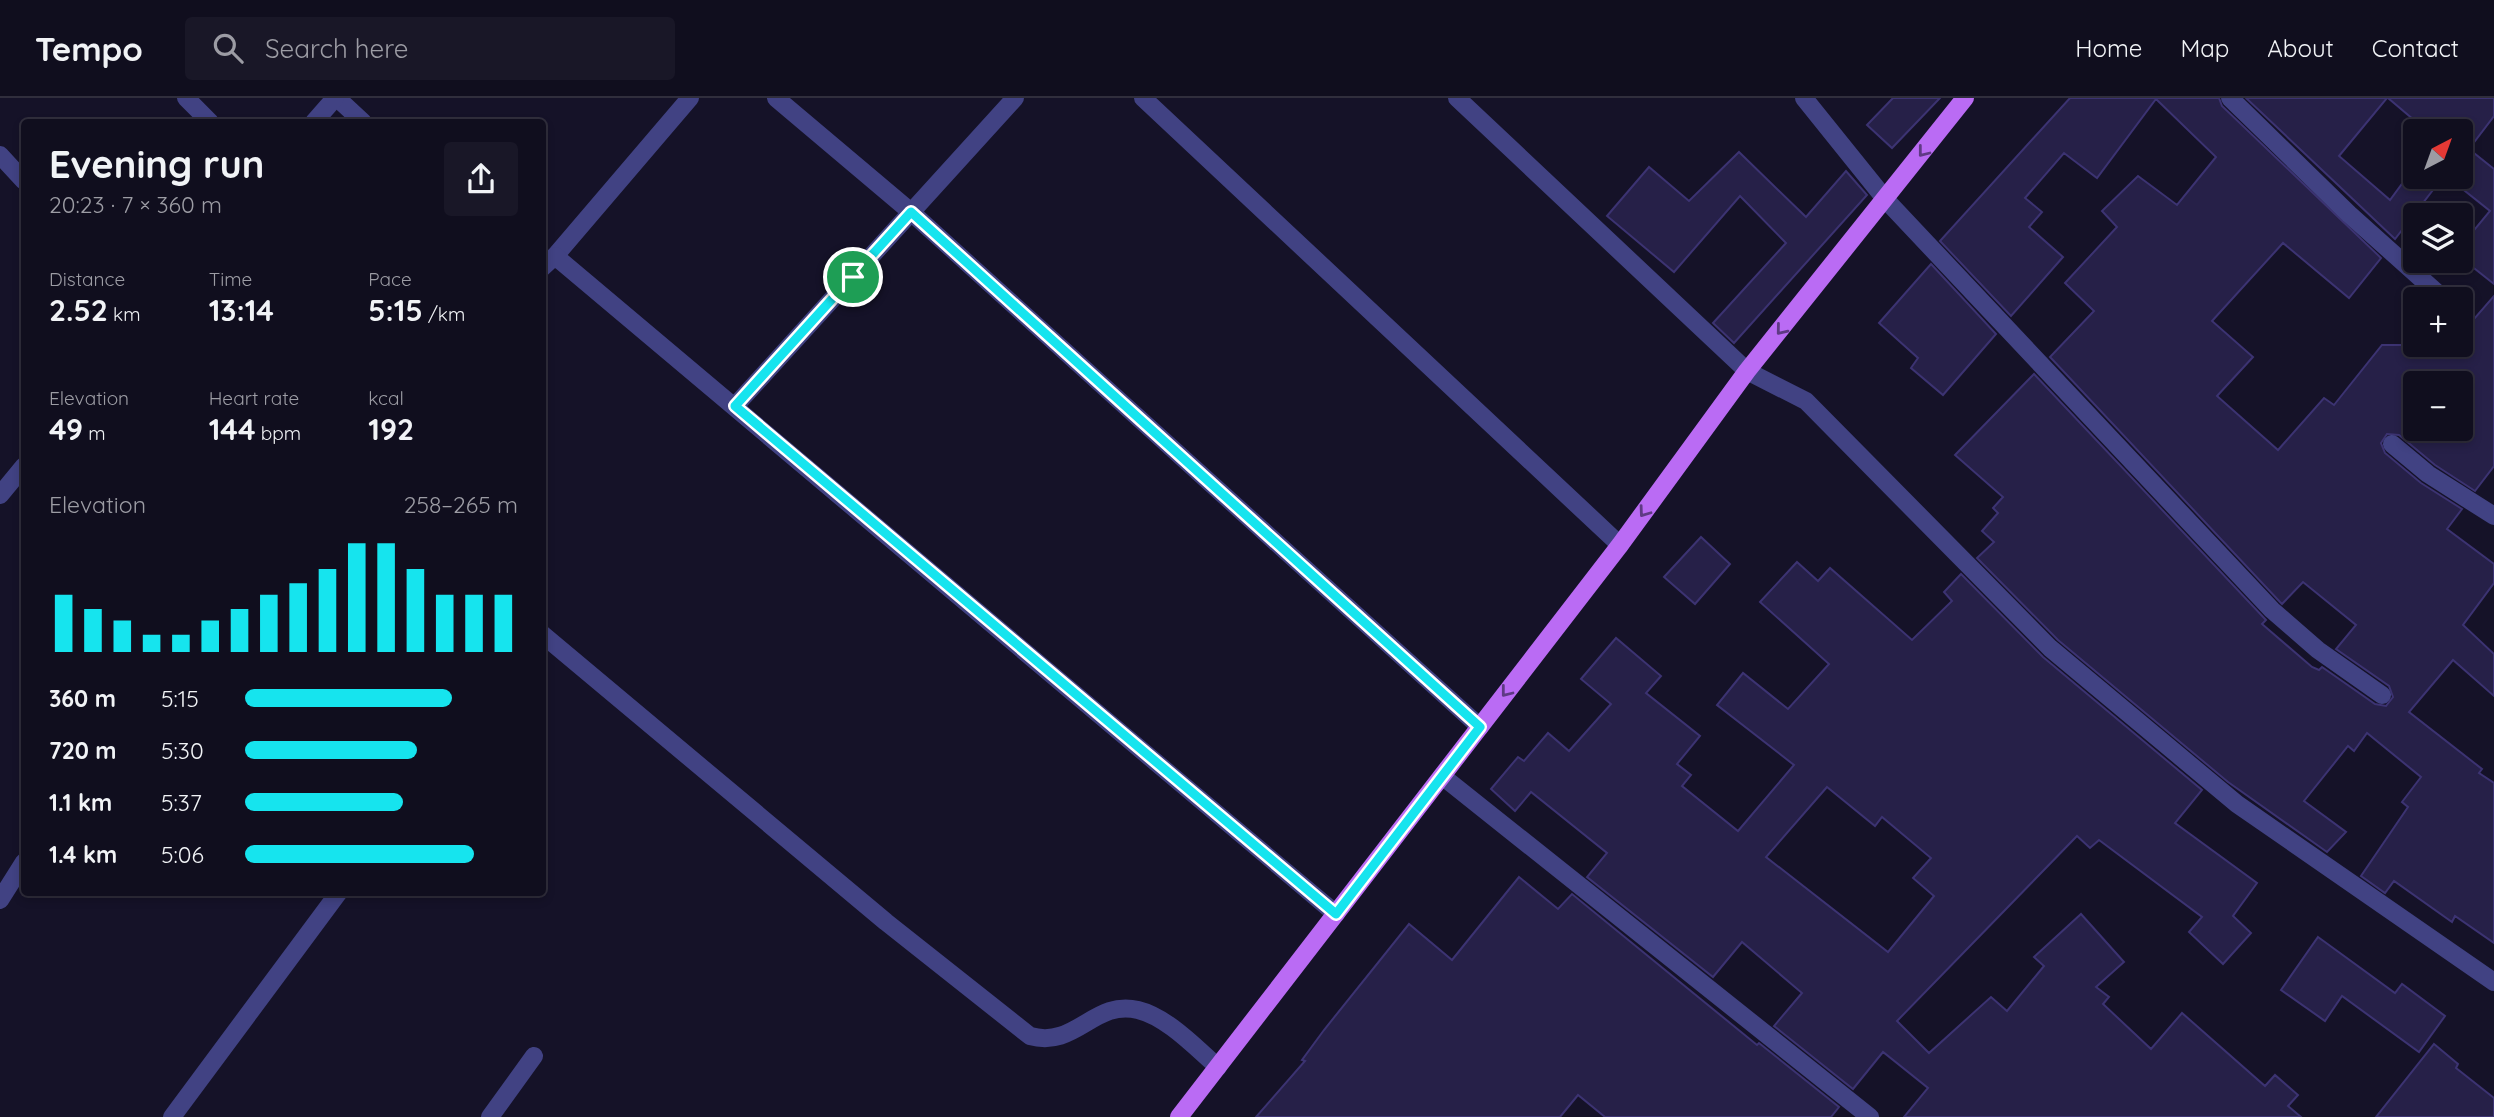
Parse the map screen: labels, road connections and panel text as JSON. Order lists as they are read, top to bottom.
{
  "north": "top right",
  "page": {
    "header": "Tempo",
    "search": "Search here",
    "nav": [
      "Home",
      "Map",
      "About",
      "Contact"
    ],
    "map_buttons": ["+", "−"],
    "heading": ["Evening run", "20:23 · 7 × 360 m"],
    "stats": [
      ["Distance", "2.52 km"],
      ["Time", "13:14"],
      ["Pace", "5:15 /km"],
      ["Elevation", "49 m"],
      ["Heart rate", "144 bpm"],
      ["kcal", "192"]
    ],
    "chart": ["Elevation", "258–265 m"],
    "list": [
      {
        "name": "360 m",
        "note": "5:15"
      },
      {
        "name": "720 m",
        "note": "5:30"
      },
      {
        "name": "1.1 km",
        "note": "5:37"
      },
      {
        "name": "1.4 km",
        "note": "5:06"
      }
    ]
  }
}
